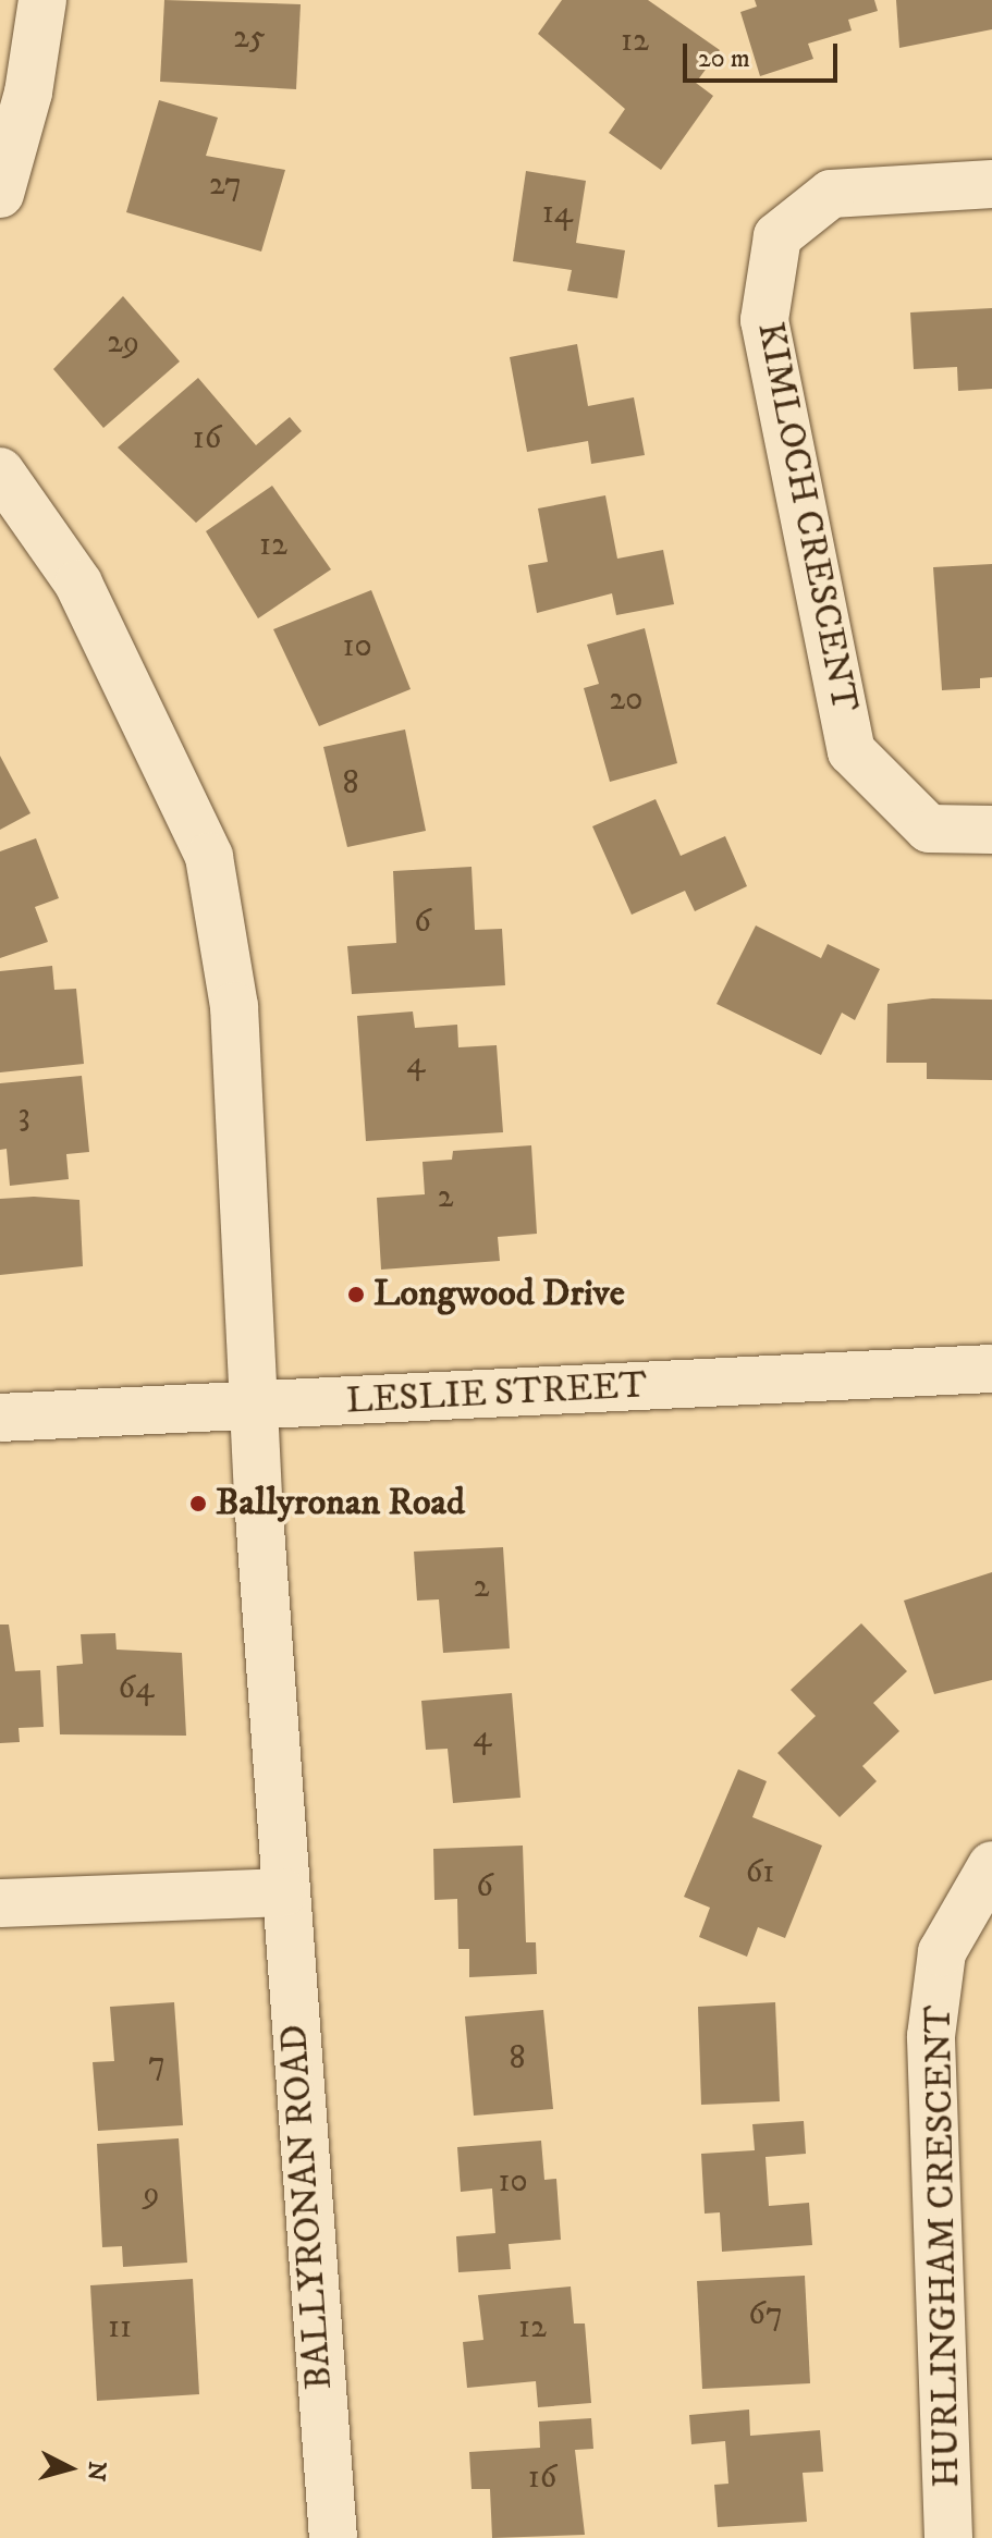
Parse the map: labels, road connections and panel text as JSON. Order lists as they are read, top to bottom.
{
  "streets": {
    "street": [
      "KIMLOCH CRESCENT",
      "LESLIE STREET",
      "BALLYRONAN ROAD",
      "HURLINGHAM CRESCENT"
    ]
  },
  "crossings": [
    ["LESLIE STREET", "BALLYRONAN ROAD"]
  ],
  "places": ["Longwood Drive", "Ballyronan Road"],
  "house_numbers": [
    "25",
    "12",
    "27",
    "14",
    "29",
    "16",
    "12",
    "10",
    "20",
    "8",
    "6",
    "4",
    "3",
    "2",
    "2",
    "64",
    "4",
    "61",
    "6",
    "8",
    "7",
    "10",
    "9",
    "67",
    "11",
    "12",
    "16"
  ],
  "scale_bar": "20 m",
  "north": "right"
}
